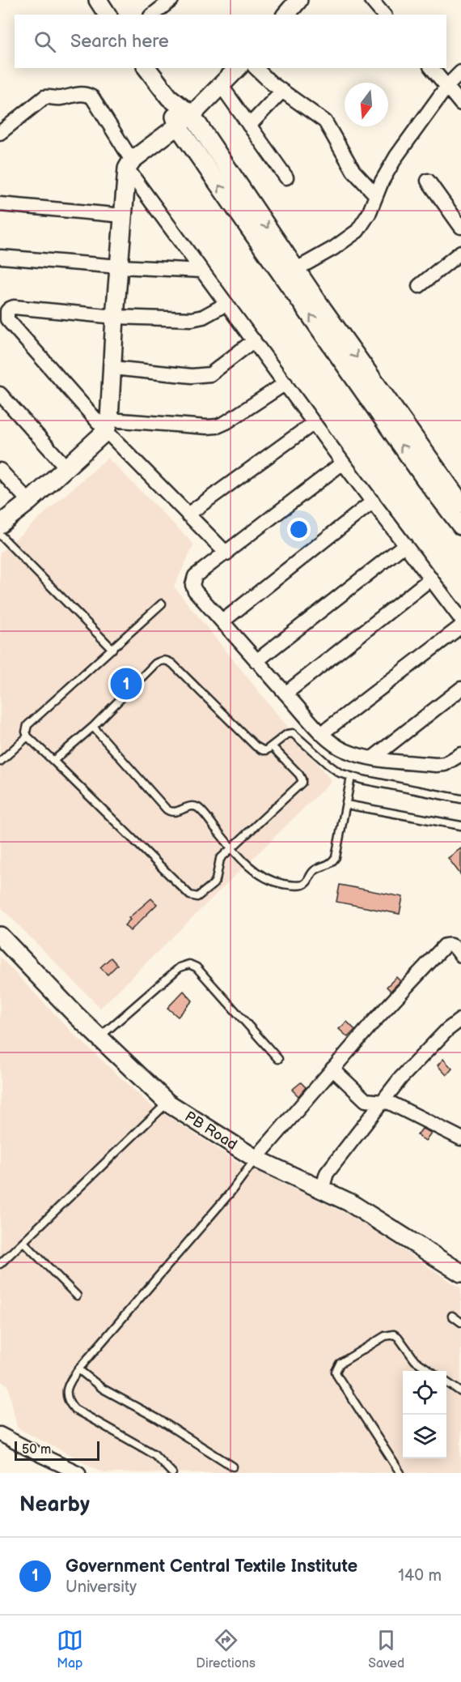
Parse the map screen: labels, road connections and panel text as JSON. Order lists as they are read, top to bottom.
{
  "streets": {
    "street": ["PB Road"]
  },
  "scale_bar": "50 m",
  "north": "bottom",
  "page": {
    "search": "Search here",
    "pins": "1",
    "scale": "50 m",
    "heading": "Nearby",
    "list": [
      {
        "mark": "1",
        "name": "Government Central Textile Institute",
        "note": "University",
        "value": "140 m"
      }
    ],
    "nav": ["Map", "Directions", "Saved"]
  }
}
